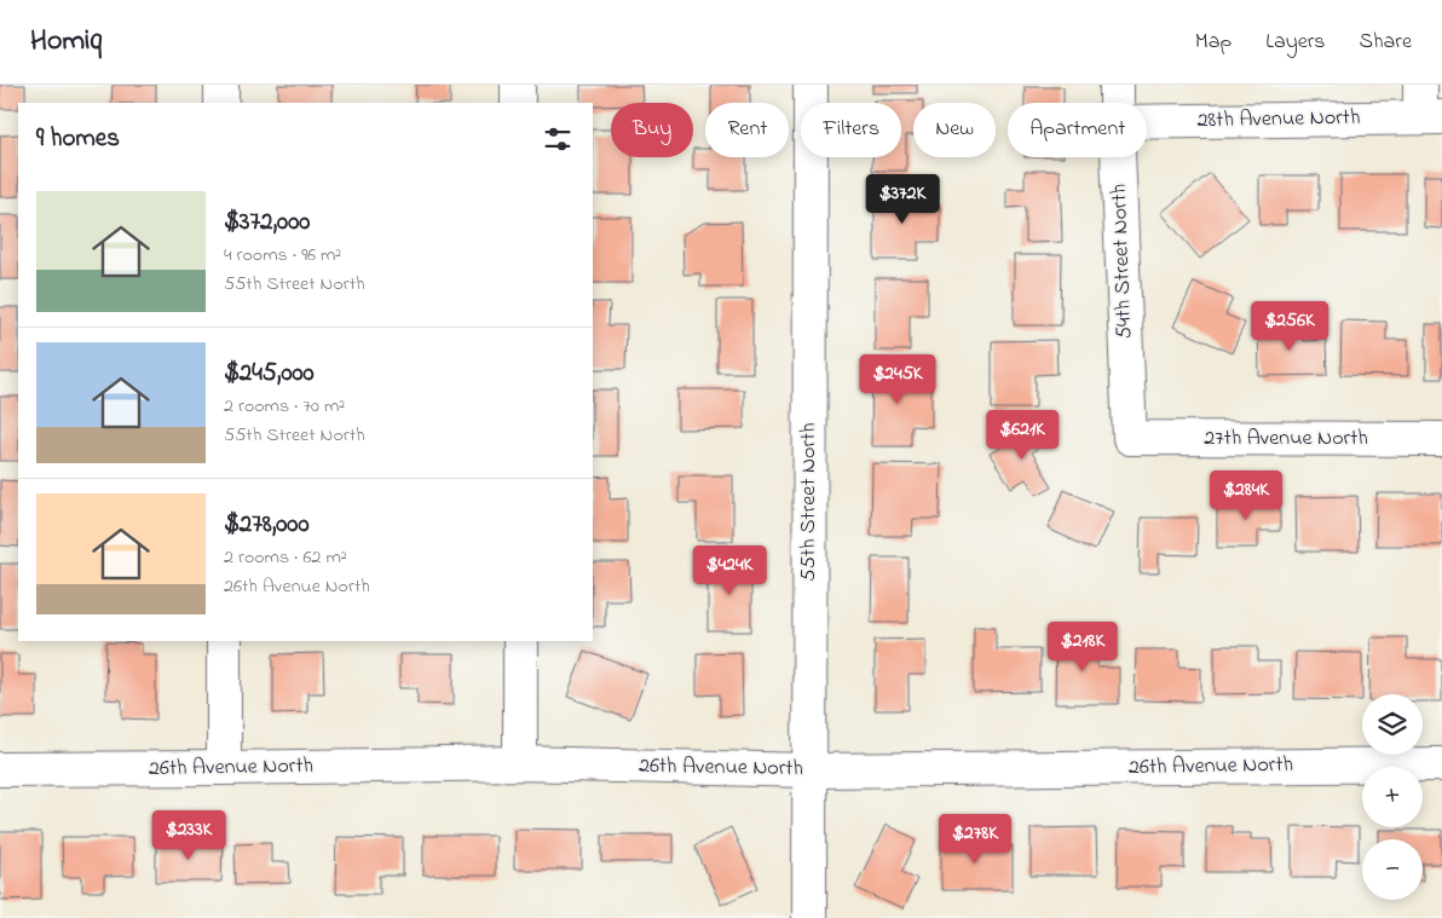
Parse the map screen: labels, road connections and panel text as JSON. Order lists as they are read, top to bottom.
{
  "streets": {
    "street": [
      "28th Avenue North",
      "54th Street North",
      "27th Avenue North",
      "55th Street North",
      "26th Avenue North"
    ]
  },
  "crossings": [
    ["54th Street North", "27th Avenue North"],
    ["55th Street North", "26th Avenue North"]
  ],
  "page": {
    "header": "Homiq",
    "nav": ["Map", "Layers", "Share"],
    "chip": [
      "Buy",
      "Rent",
      "Filters",
      "New",
      "Apartment"
    ],
    "heading": "9 homes",
    "price": [
      "$372K",
      "$256K",
      "$245K",
      "$621K",
      "$284K",
      "$424K",
      "$218K",
      "$233K",
      "$278K"
    ],
    "list": [
      {
        "name": "$372,000",
        "note": "4 rooms · 96 m² · 55th Street North"
      },
      {
        "name": "$245,000",
        "note": "2 rooms · 70 m² · 55th Street North"
      },
      {
        "name": "$278,000",
        "note": "2 rooms · 62 m² · 26th Avenue North"
      }
    ],
    "map_buttons": ["+", "−"]
  }
}
